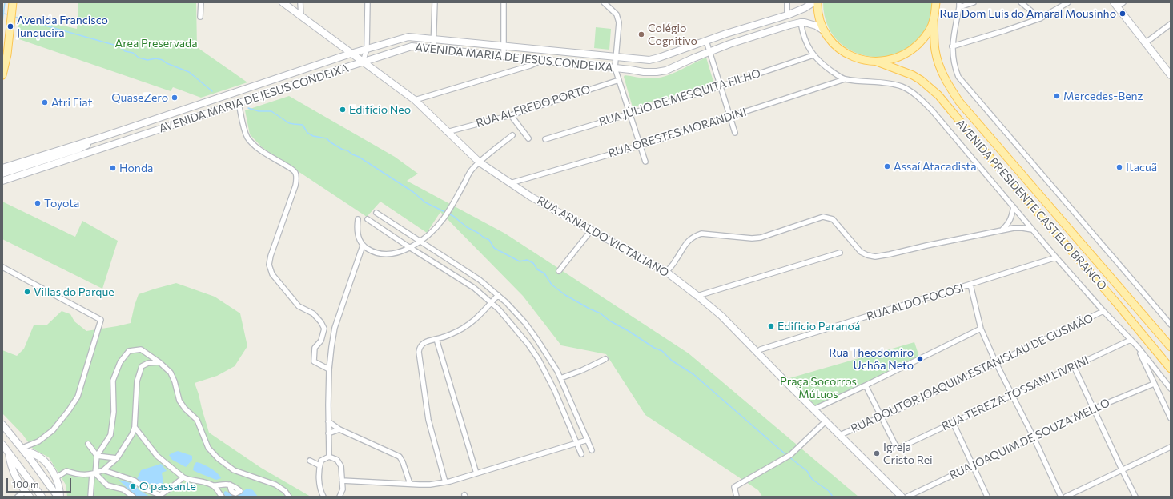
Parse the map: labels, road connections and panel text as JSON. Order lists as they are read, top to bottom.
{
  "streets": {
    "main road": ["AVENIDA MARIA DE JESUS CONDEIXA", "AVENIDA PRESIDENTE CASTELO BRANCO", "RUA ARNALDO VICTALIANO"],
    "street": [
      "RUA JÚLIO DE MESQUITA FILHO",
      "RUA ALFREDO PORTO",
      "RUA ORESTES MORANDINI",
      "RUA ALDO FOCOSI",
      "RUA DOUTOR JOAQUIM ESTANISLAU DE GUSMÃO",
      "RUA TEREZA TOSSANI LIVRINI",
      "RUA JOAQUIM DE SOUZA MELLO"
    ]
  },
  "crossings": [
    ["AVENIDA MARIA DE JESUS CONDEIXA", "RUA ARNALDO VICTALIANO"],
    ["RUA ALFREDO PORTO", "RUA ARNALDO VICTALIANO"],
    ["RUA ORESTES MORANDINI", "AVENIDA PRESIDENTE CASTELO BRANCO"],
    ["RUA ORESTES MORANDINI", "RUA ARNALDO VICTALIANO"],
    ["AVENIDA PRESIDENTE CASTELO BRANCO", "RUA ALDO FOCOSI"],
    ["AVENIDA PRESIDENTE CASTELO BRANCO", "RUA DOUTOR JOAQUIM ESTANISLAU DE GUSMÃO"],
    ["AVENIDA PRESIDENTE CASTELO BRANCO", "RUA TEREZA TOSSANI LIVRINI"],
    ["RUA ARNALDO VICTALIANO", "RUA ALDO FOCOSI"],
    ["RUA ARNALDO VICTALIANO", "RUA DOUTOR JOAQUIM ESTANISLAU DE GUSMÃO"],
    ["RUA DOUTOR JOAQUIM ESTANISLAU DE GUSMÃO", "RUA TEREZA TOSSANI LIVRINI"]
  ],
  "parks": ["Area Preservada", "Praça Socorros Mútuos"],
  "places": [
    "Rua Dom Luis do Amaral Mousinho",
    "Avenida Francisco Junqueira",
    "Colégio Cognitivo",
    "Mercedes-Benz",
    "QuaseZero",
    "Atri Fiat",
    "Edifício Neo",
    "Assaí Atacadista",
    "Itacuã",
    "Honda",
    "Toyota",
    "Villas do Parque",
    "Edificio Paranoá",
    "Rua Theodomiro Uchôa Neto",
    "Igreja Cristo Rei",
    "O passante"
  ],
  "scale_bar": "100 m"
}
